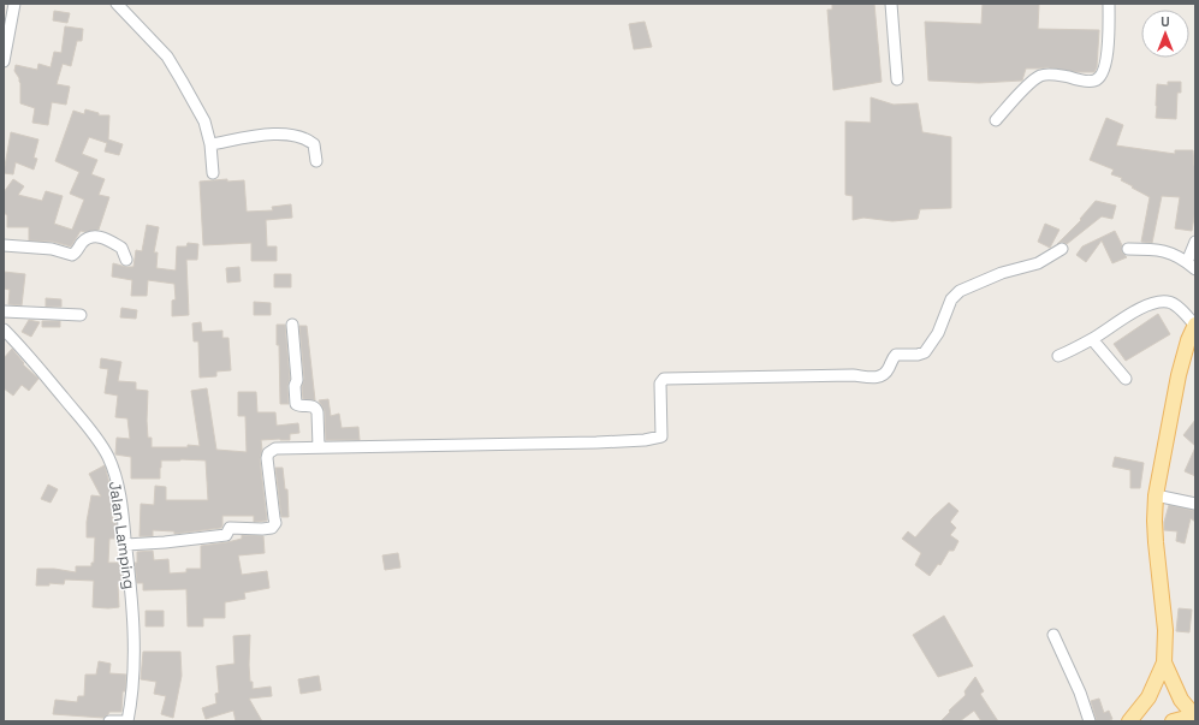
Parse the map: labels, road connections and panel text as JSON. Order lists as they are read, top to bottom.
{
  "streets": {
    "street": ["Jalan Lamping"]
  },
  "north": "top"
}
